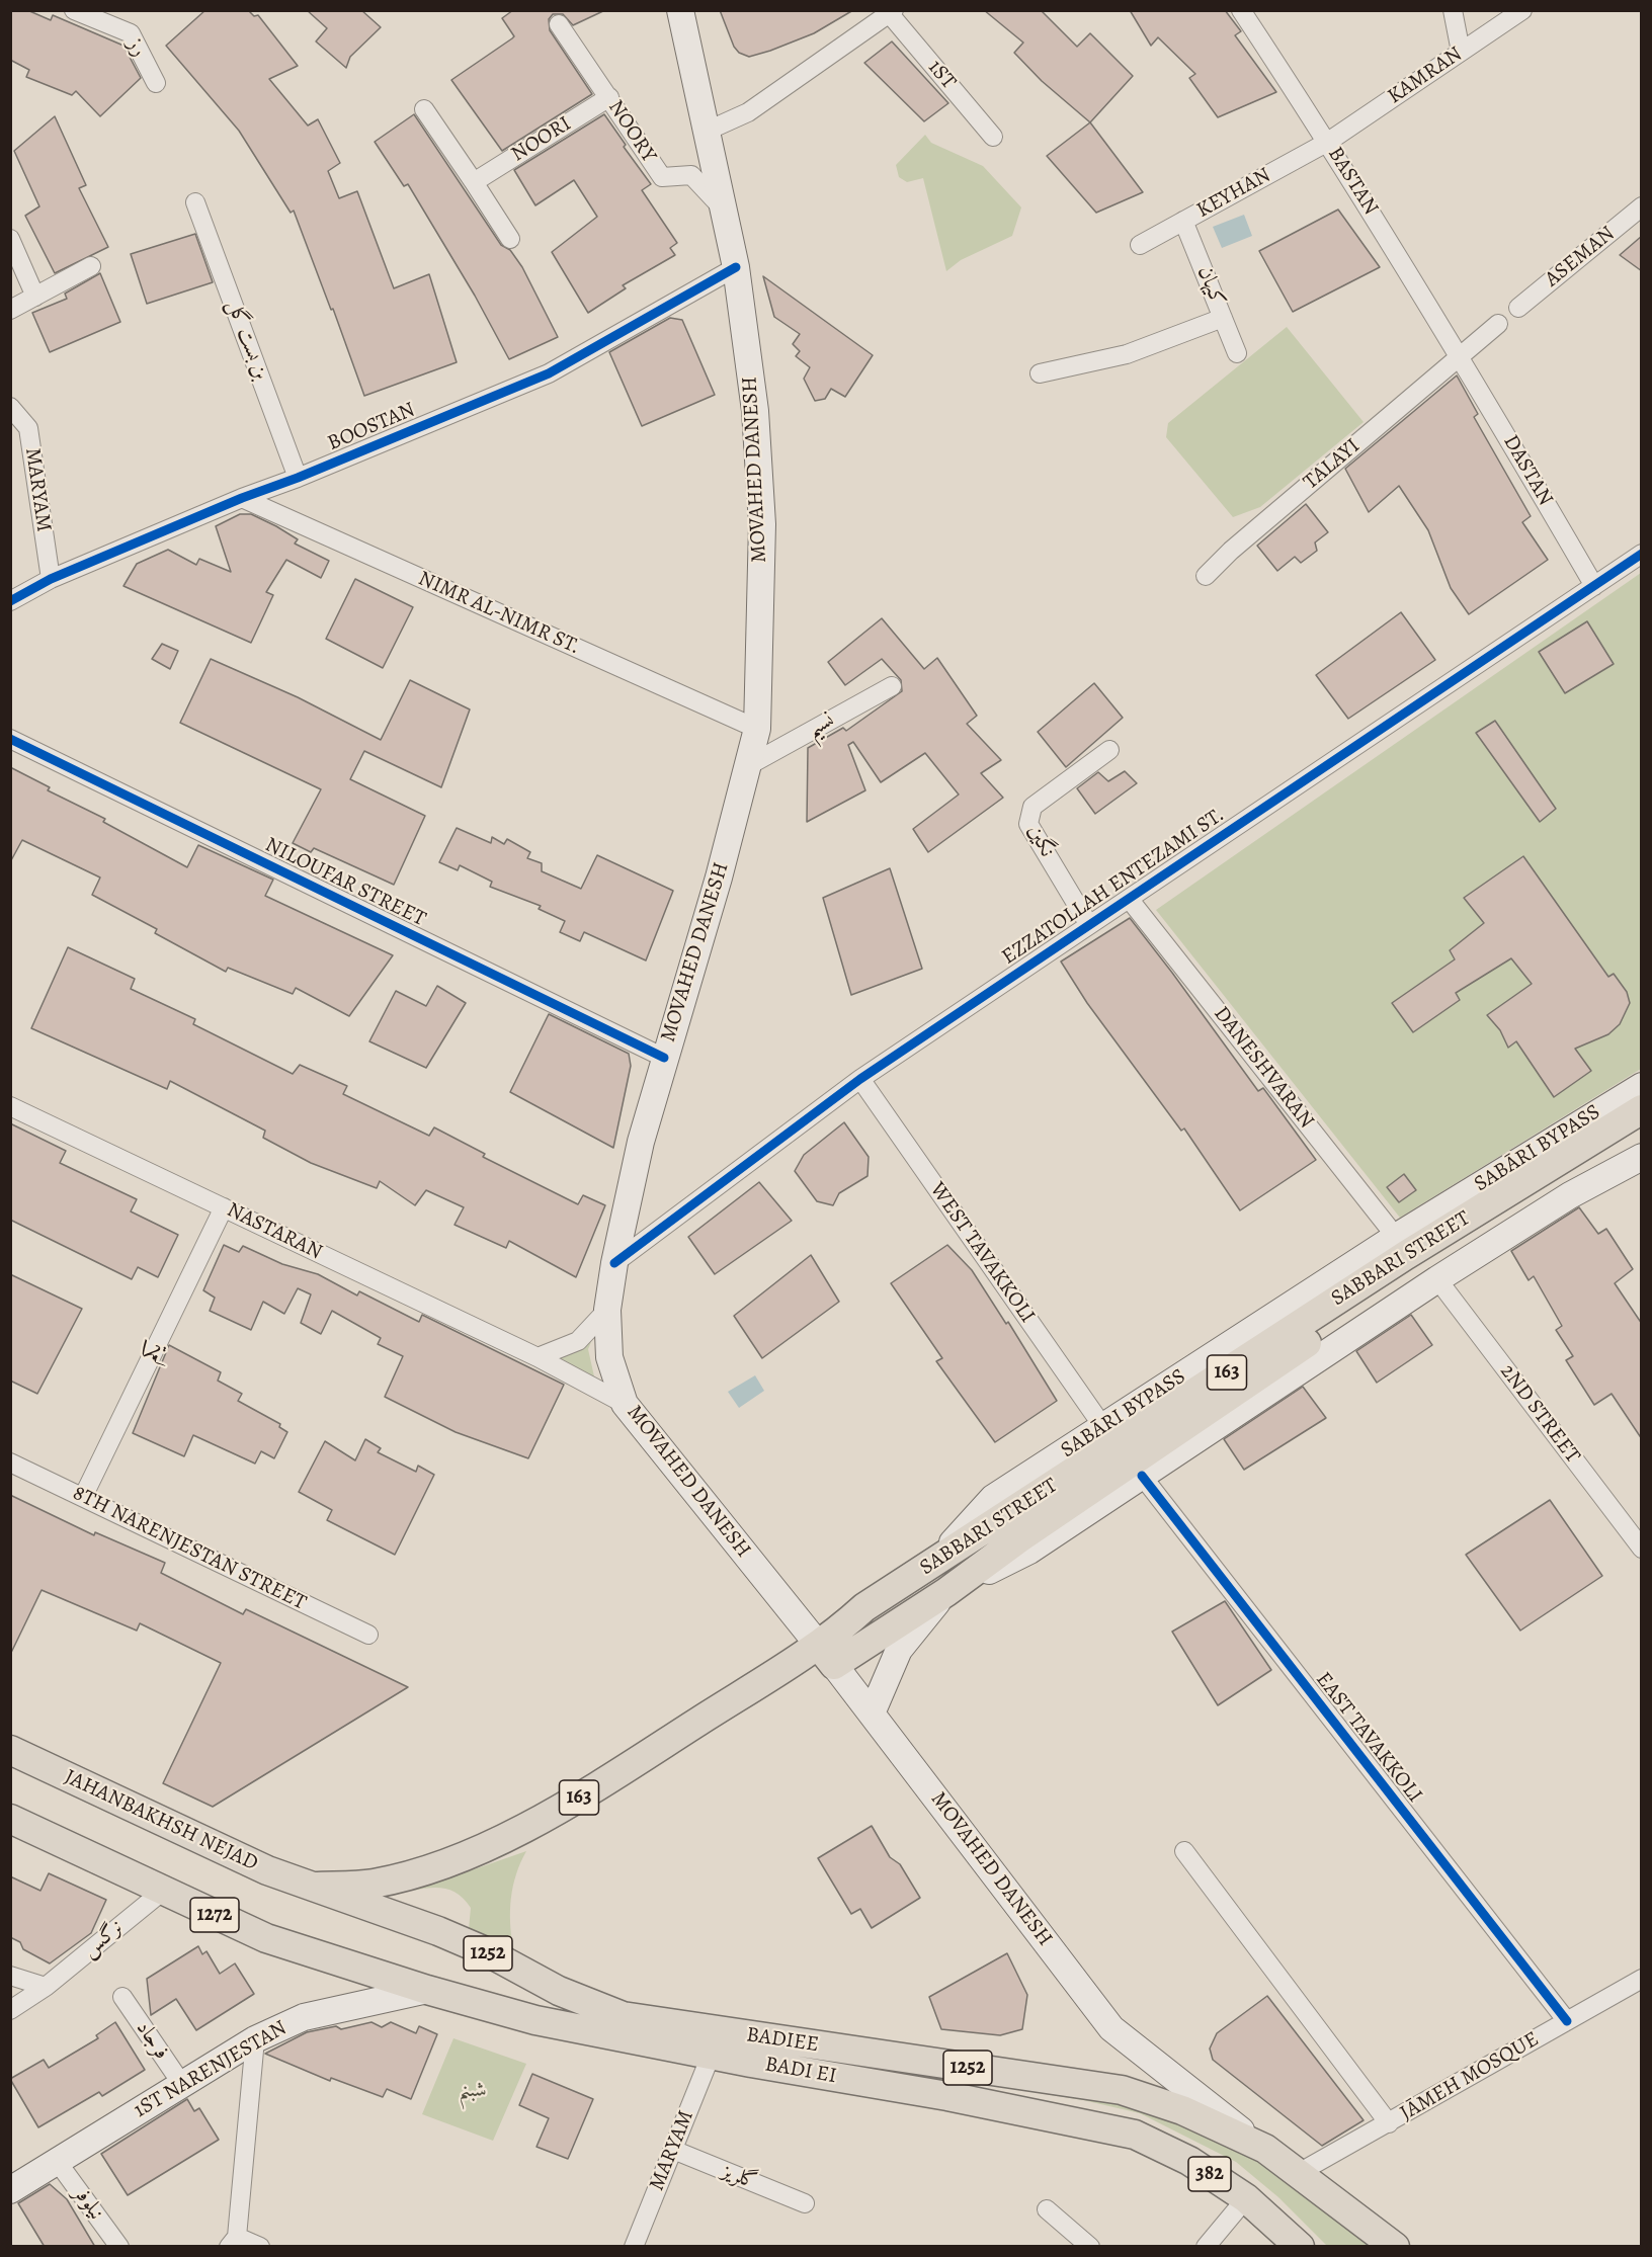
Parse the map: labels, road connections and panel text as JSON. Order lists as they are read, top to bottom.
{
  "streets": {
    "main road": [
      "MOVAHED DANESH",
      "SABĀRI BYPASS",
      "SABBARI STREET",
      "163",
      "JAHANBAKHSH NEJAD",
      "1272",
      "1252",
      "BADIEE",
      "1ST NARENJESTAN",
      "BADI EI",
      "382"
    ],
    "street": [
      "رز",
      "1ST",
      "KAMRAN",
      "NOORY",
      "NOORI",
      "BASTAN",
      "KEYHAN",
      "ASEMAN",
      "کیهان",
      "بن بست گل",
      "BOOSTAN",
      "TALAYI",
      "DASTAN",
      "MARYAM",
      "NIMR AL-NIMR ST.",
      "نسیم",
      "نگین",
      "NILOUFAR STREET",
      "EZZATOLLAH ENTEZAMI ST.",
      "DANESHVARAN",
      "NASTARAN",
      "WEST TAVAKKOLI",
      "یکم",
      "2ND STREET",
      "8TH NARENJESTAN STREET",
      "EAST TAVAKKOLI",
      "نرگس",
      "فرجاد",
      "JĀMEH MOSQUE",
      "گلریز",
      "نیلوفر"
    ]
  },
  "crossings": [
    ["KAMRAN", "BASTAN"],
    ["KAMRAN", "KEYHAN"],
    ["NOORY", "NOORI"],
    ["NOORY", "MOVAHED DANESH"],
    ["BASTAN", "KEYHAN"],
    ["BASTAN", "TALAYI"],
    ["BASTAN", "DASTAN"],
    ["KEYHAN", "کیهان"],
    ["بن بست گل", "BOOSTAN"],
    ["BOOSTAN", "MOVAHED DANESH"],
    ["BOOSTAN", "MARYAM"],
    ["BOOSTAN", "NIMR AL-NIMR ST."],
    ["TALAYI", "DASTAN"],
    ["MOVAHED DANESH", "NIMR AL-NIMR ST."],
    ["MOVAHED DANESH", "نسیم"],
    ["MOVAHED DANESH", "NILOUFAR STREET"],
    ["MOVAHED DANESH", "EZZATOLLAH ENTEZAMI ST."],
    ["MOVAHED DANESH", "NASTARAN"],
    ["MOVAHED DANESH", "SABBARI STREET"],
    ["MOVAHED DANESH", "BADIEE"],
    ["MOVAHED DANESH", "JĀMEH MOSQUE"],
    ["DASTAN", "EZZATOLLAH ENTEZAMI ST."],
    ["MARYAM", "BADI EI"],
    ["MARYAM", "گلریز"],
    ["نگین", "EZZATOLLAH ENTEZAMI ST."],
    ["EZZATOLLAH ENTEZAMI ST.", "DANESHVARAN"],
    ["EZZATOLLAH ENTEZAMI ST.", "WEST TAVAKKOLI"],
    ["DANESHVARAN", "SABĀRI BYPASS"],
    ["SABĀRI BYPASS", "WEST TAVAKKOLI"],
    ["SABĀRI BYPASS", "SABBARI STREET"],
    ["NASTARAN", "یکم"],
    ["SABBARI STREET", "JAHANBAKHSH NEJAD"],
    ["SABBARI STREET", "BADIEE"],
    ["یکم", "8TH NARENJESTAN STREET"],
    ["EAST TAVAKKOLI", "JĀMEH MOSQUE"],
    ["JAHANBAKHSH NEJAD", "BADIEE"],
    ["1272", "نرگس"],
    ["1272", "1ST NARENJESTAN"],
    ["1272", "BADI EI"],
    ["فرجاد", "1ST NARENJESTAN"],
    ["1ST NARENJESTAN", "BADI EI"],
    ["1ST NARENJESTAN", "نیلوفر"],
    ["BADI EI", "382"]
  ],
  "parks": ["شبنم"]
}
